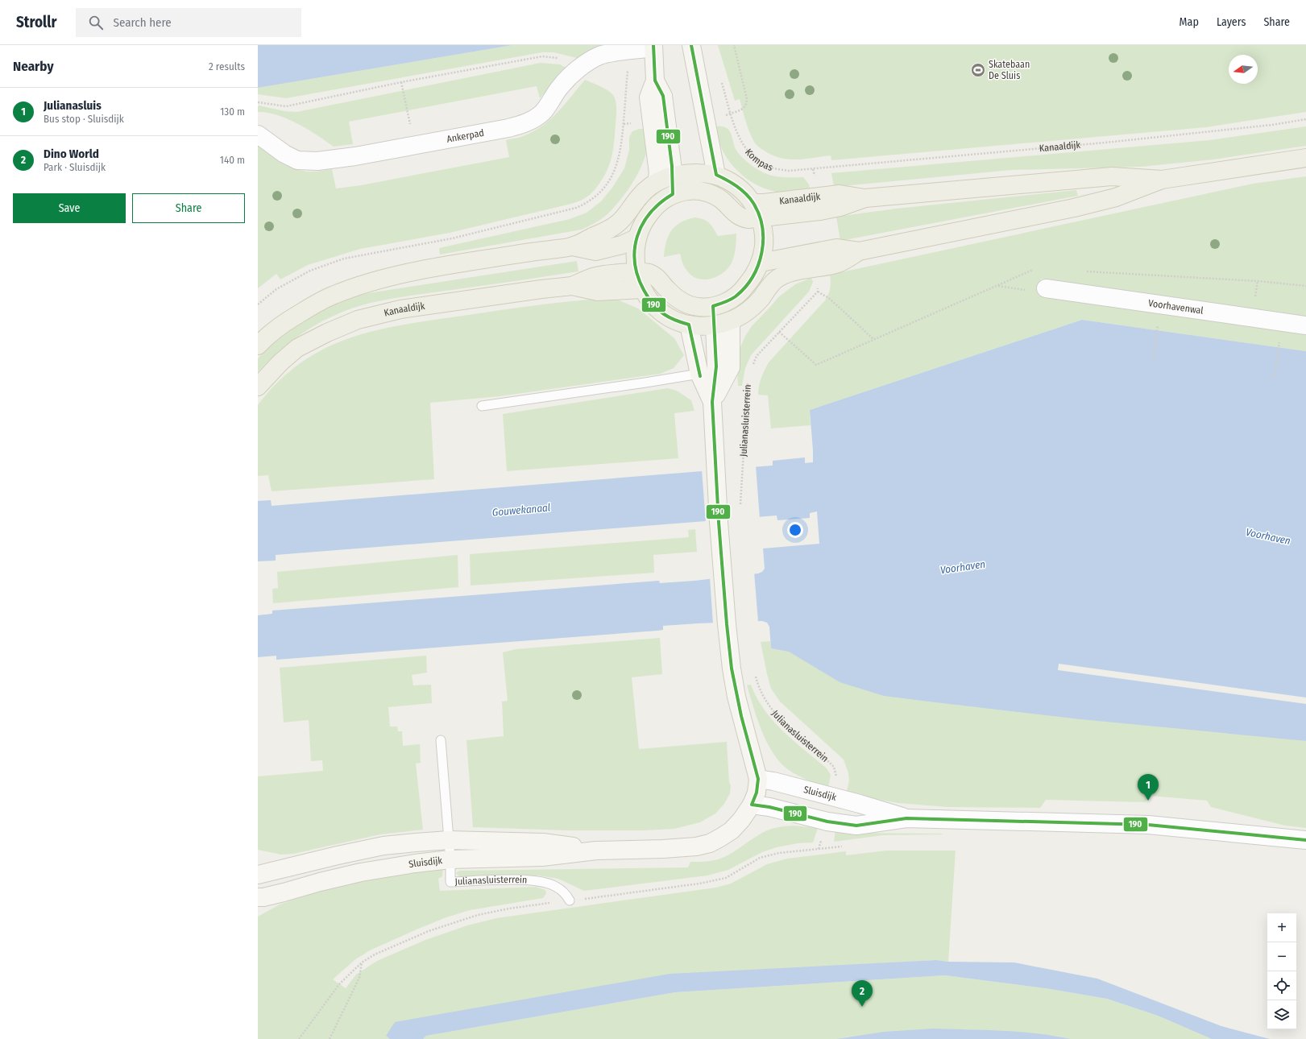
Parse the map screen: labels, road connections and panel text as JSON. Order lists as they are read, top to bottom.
{
  "streets": {
    "main road": ["Kanaaldijk", "Sluisdijk"],
    "street": ["Ankerpad", "Voorhavenwal"],
    "lane": ["Julianasluisterrein"],
    "path": ["Kompas"]
  },
  "crossings": [
    ["Kanaaldijk", "Kompas"],
    ["Julianasluisterrein", "Sluisdijk"]
  ],
  "water": ["Gouwekanaal", "Voorhaven"],
  "places": {
    "sports": ["Skatebaan De Sluis"]
  },
  "lines": ["transit line 190"],
  "north": "left",
  "page": {
    "header": "Strollr",
    "search": "Search here",
    "nav": ["Map", "Layers", "Share"],
    "heading": ["Nearby", "2 results"],
    "list": [
      {
        "mark": "1",
        "name": "Julianasluis",
        "note": "Bus stop · Sluisdijk",
        "value": "130 m"
      },
      {
        "mark": "2",
        "name": "Dino World",
        "note": "Park · Sluisdijk",
        "value": "140 m"
      }
    ],
    "buttons": ["Save", "Share"],
    "pins": ["1", "2"],
    "map_buttons": ["+", "−"]
  }
}
